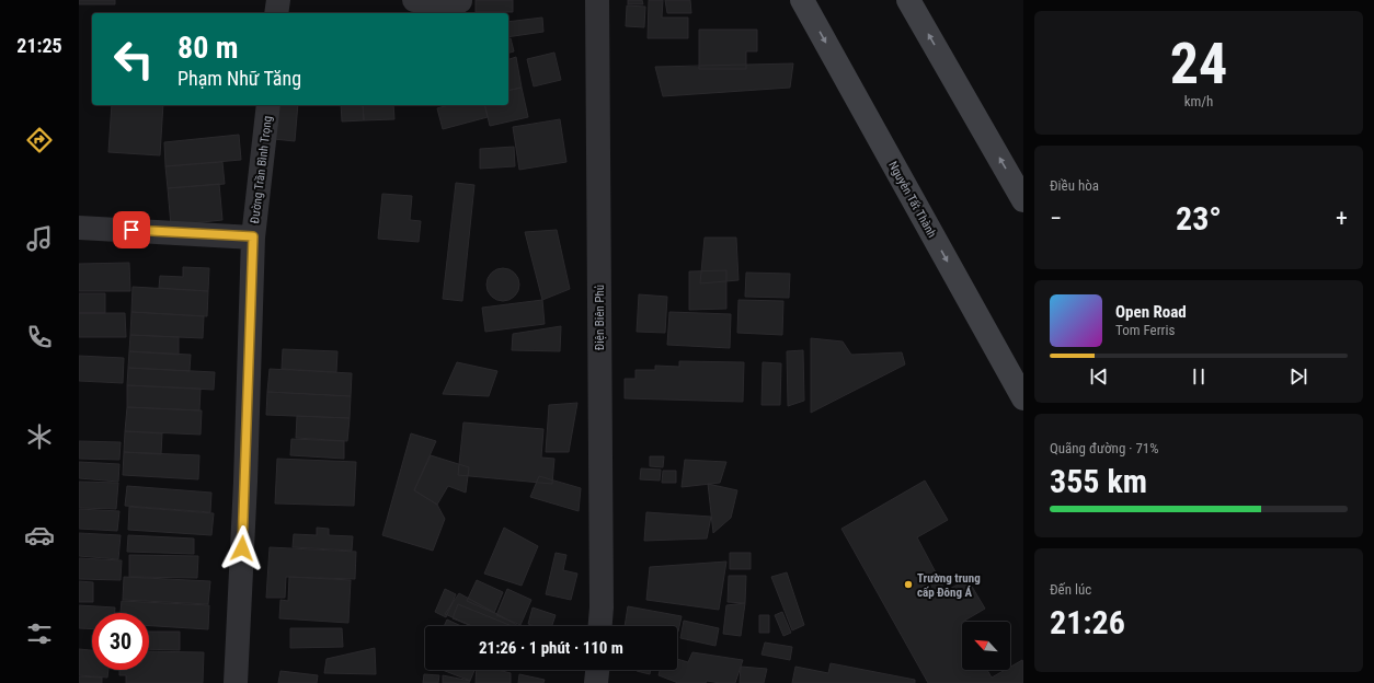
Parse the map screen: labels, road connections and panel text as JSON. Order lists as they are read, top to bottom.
{
  "streets": {
    "main road": ["Nguyễn Tất Thành"],
    "street": ["Đường Trần Bình Trọng", "Điện Biên Phủ"]
  },
  "places": ["Trường trung cấp Đông Á"],
  "north": "top left",
  "page": {
    "tabs": "21:25",
    "tile": [
      ["24", "km/h"],
      "Điều hòa",
      ["Quãng đường · 71%", "355 km"],
      ["Đến lúc", "21:26"]
    ],
    "turn": ["80 m", "Phạm Nhữ Tăng"],
    "heat": ["−", "23°", "+"],
    "song": ["Open Road", "Tom Ferris"],
    "limit": "30",
    "trip": "21:26 · 1 phút · 110 m"
  }
}
